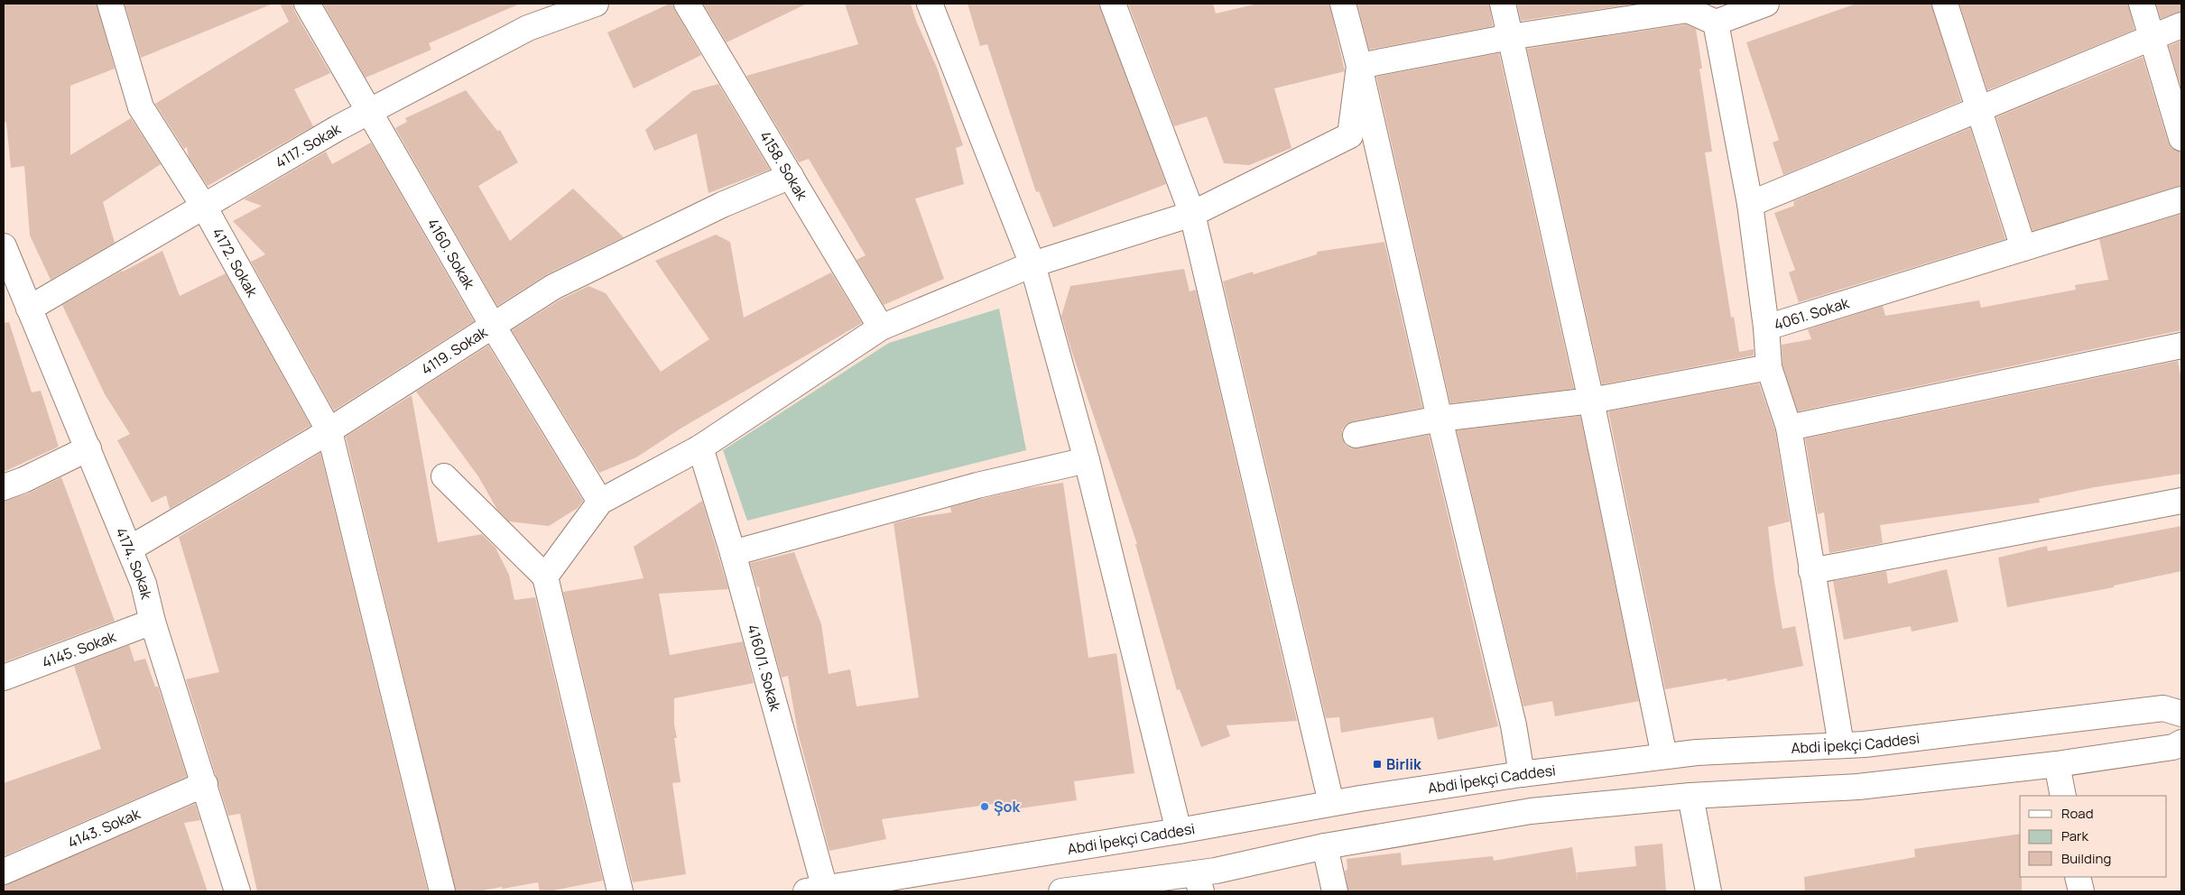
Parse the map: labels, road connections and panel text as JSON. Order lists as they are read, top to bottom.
{
  "streets": {
    "street": [
      "4117. Sokak",
      "4158. Sokak",
      "4160. Sokak",
      "4172. Sokak",
      "4061. Sokak",
      "4119. Sokak",
      "4174. Sokak",
      "4145. Sokak",
      "4160/1. Sokak",
      "Abdi İpekçi Caddesi",
      "4143. Sokak"
    ]
  },
  "crossings": [
    ["4117. Sokak", "4160. Sokak"],
    ["4117. Sokak", "4172. Sokak"],
    ["4117. Sokak", "4174. Sokak"],
    ["4158. Sokak", "4119. Sokak"],
    ["4160. Sokak", "4119. Sokak"],
    ["4172. Sokak", "4119. Sokak"],
    ["4119. Sokak", "4174. Sokak"],
    ["4174. Sokak", "4145. Sokak"],
    ["4174. Sokak", "4143. Sokak"],
    ["4160/1. Sokak", "Abdi İpekçi Caddesi"]
  ],
  "places": {
    "transit": ["Birlik"],
    "other": ["Şok"]
  },
  "legend": ["Road", "Park", "Building"]
}
